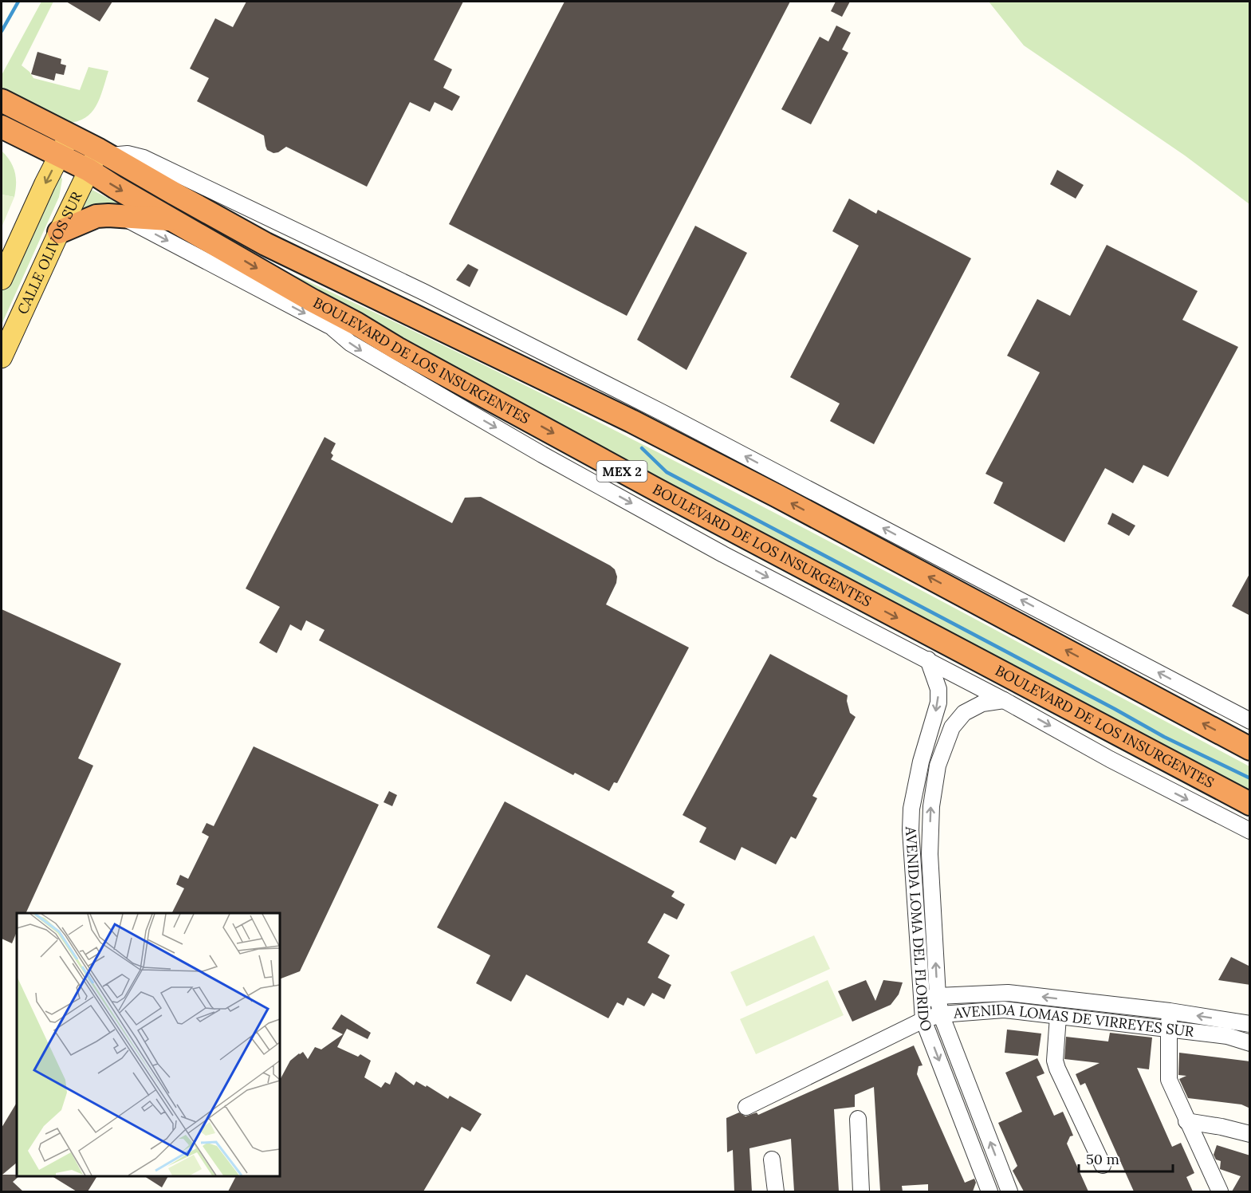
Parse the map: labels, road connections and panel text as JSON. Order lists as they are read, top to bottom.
{
  "streets": {
    "highway": ["BOULEVARD DE LOS INSURGENTES", "MEX 2"],
    "main road": ["CALLE OLIVOS SUR"],
    "street": ["AVENIDA LOMA DEL FLORIDO", "AVENIDA LOMAS DE VIRREYES SUR"]
  },
  "crossings": [
    ["CALLE OLIVOS SUR", "BOULEVARD DE LOS INSURGENTES"],
    ["AVENIDA LOMA DEL FLORIDO", "AVENIDA LOMAS DE VIRREYES SUR"]
  ],
  "scale_bar": "50 m"
}
